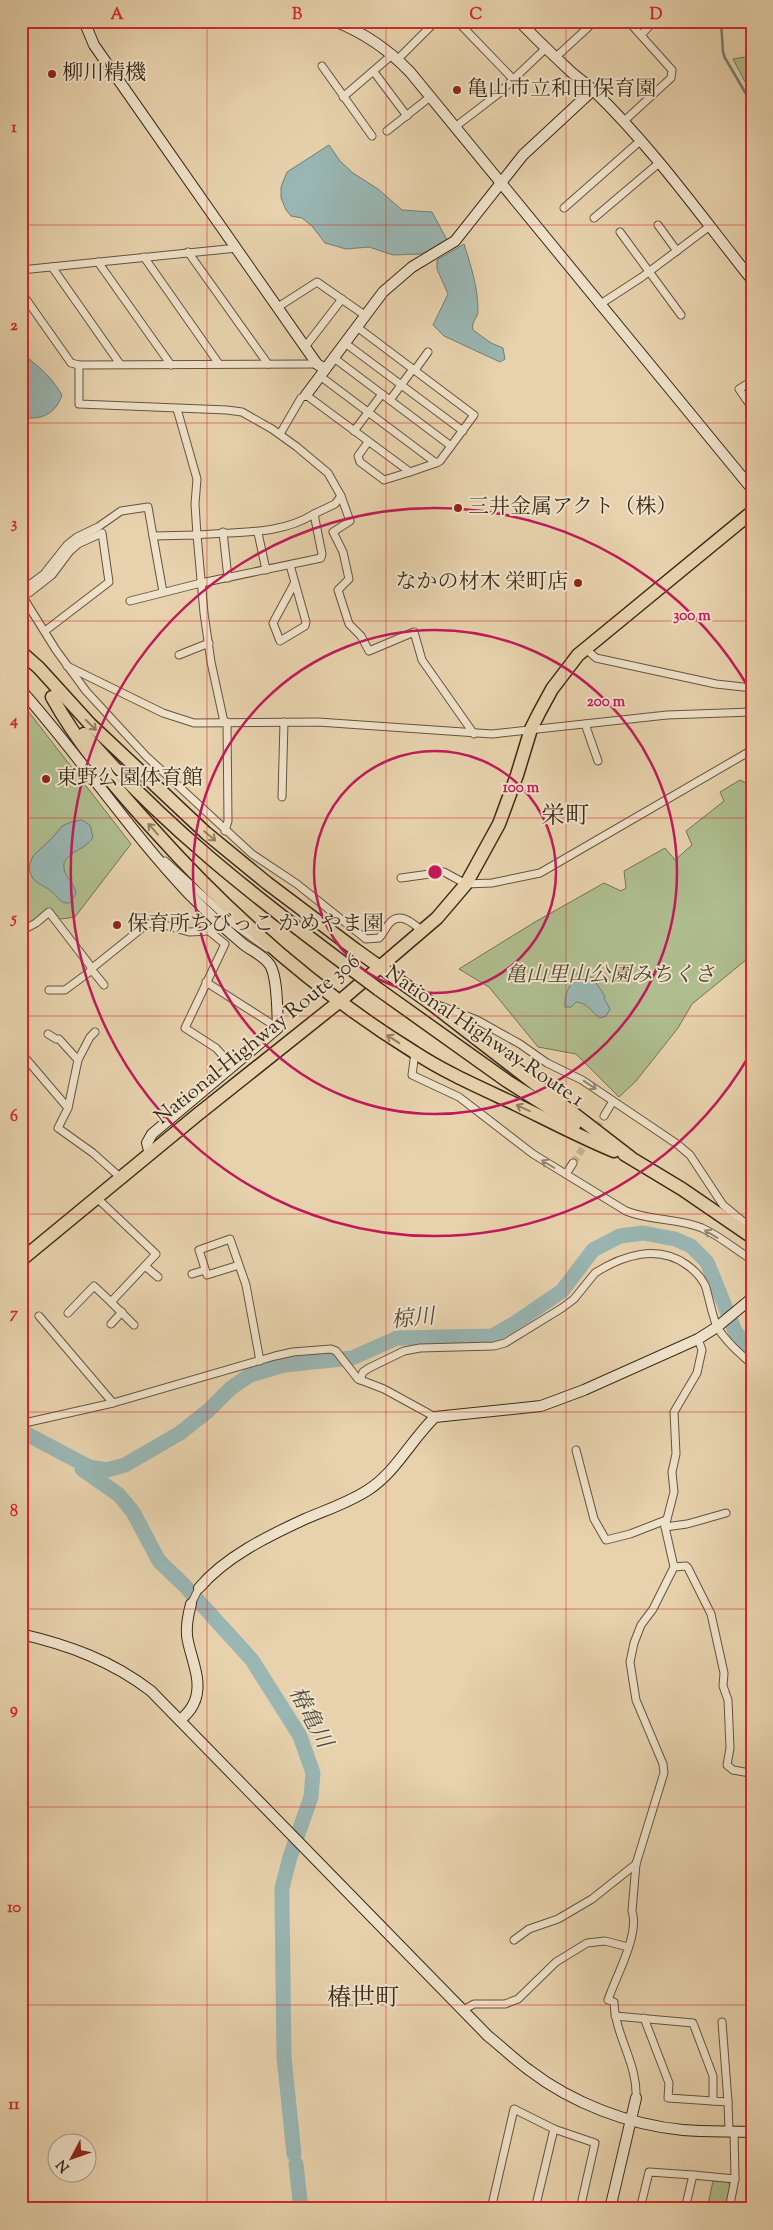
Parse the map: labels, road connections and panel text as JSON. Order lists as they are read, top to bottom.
{
  "streets": {
    "highway": ["National Highway Route 1", "National Highway Route 306"]
  },
  "districts": ["栄町", "椿世町"],
  "water": ["椋川", "椿亀川"],
  "parks": ["亀山里山公園みちくさ"],
  "places": [
    "柳川精機",
    "亀山市立和田保育園",
    "三井金属アクト（株）",
    "なかの材木 栄町店",
    "東野公園体育館",
    "保育所ちびっこ かめやま園"
  ],
  "north": "bottom left",
  "grid": {
    "columns": [
      "A",
      "B",
      "C",
      "D"
    ],
    "rows": [
      "1",
      "2",
      "3",
      "4",
      "5",
      "6",
      "7",
      "8",
      "9",
      "10",
      "11"
    ]
  },
  "rings": ["300 m", "200 m", "100 m"]
}
